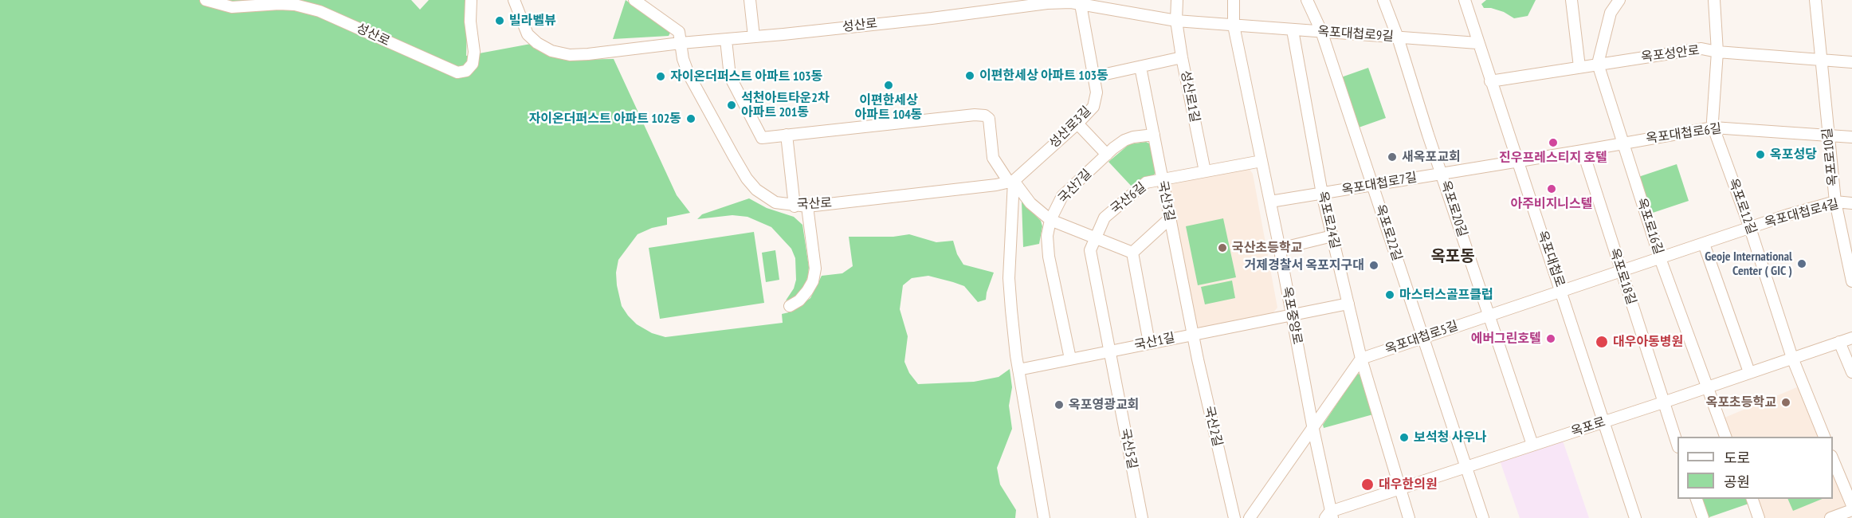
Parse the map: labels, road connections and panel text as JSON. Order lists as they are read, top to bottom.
{
  "streets": {
    "street": [
      "성산로",
      "옥포대첩로9길",
      "옥포성안로",
      "성산로1길",
      "성산로3길",
      "옥포대첩로6길",
      "옥포로10길",
      "옥포대첩로7길",
      "국산7길",
      "국산6길",
      "국산3길",
      "국산로",
      "옥포로12길",
      "옥포로20길",
      "옥포대첩로4길",
      "옥포로24길",
      "옥포로16길",
      "옥포로22길",
      "옥포대첩로",
      "옥포로18길",
      "옥포중앙로",
      "옥포대첩로5길",
      "국산1길",
      "국산2길",
      "옥포로",
      "국산5길"
    ]
  },
  "crossings": [
    ["성산로", "옥포대첩로9길"],
    ["성산로", "성산로1길"],
    ["성산로", "성산로3길"],
    ["성산로", "국산로"],
    ["성산로", "옥포중앙로"],
    ["옥포대첩로9길", "옥포로20길"],
    ["옥포대첩로9길", "옥포로24길"],
    ["옥포대첩로9길", "옥포로22길"],
    ["옥포대첩로9길", "옥포대첩로"],
    ["옥포대첩로9길", "옥포중앙로"],
    ["옥포성안로", "옥포로10길"],
    ["옥포성안로", "옥포로12길"],
    ["옥포성안로", "옥포로16길"],
    ["옥포성안로", "옥포대첩로"],
    ["성산로1길", "국산6길"],
    ["성산로3길", "국산로"],
    ["옥포대첩로6길", "옥포로10길"],
    ["옥포대첩로6길", "옥포대첩로7길"],
    ["옥포대첩로6길", "옥포로12길"],
    ["옥포대첩로6길", "옥포로16길"],
    ["옥포대첩로6길", "옥포대첩로"],
    ["옥포대첩로6길", "옥포로18길"],
    ["옥포로10길", "옥포대첩로4길"],
    ["옥포대첩로7길", "옥포로20길"],
    ["옥포대첩로7길", "옥포로24길"],
    ["옥포대첩로7길", "옥포로22길"],
    ["옥포대첩로7길", "옥포대첩로"],
    ["옥포대첩로7길", "옥포중앙로"],
    ["국산7길", "국산3길"],
    ["국산7길", "국산1길"],
    ["국산6길", "국산3길"],
    ["국산6길", "옥포중앙로"],
    ["국산6길", "국산1길"],
    ["국산6길", "국산5길"],
    ["국산3길", "국산1길"],
    ["국산3길", "국산2길"],
    ["옥포로12길", "옥포대첩로4길"],
    ["옥포로12길", "옥포로"],
    ["옥포로20길", "옥포대첩로5길"],
    ["옥포로20길", "옥포로"],
    ["옥포대첩로4길", "옥포로16길"],
    ["옥포대첩로4길", "옥포대첩로"],
    ["옥포대첩로4길", "옥포로18길"],
    ["옥포대첩로4길", "옥포대첩로5길"],
    ["옥포로24길", "옥포대첩로5길"],
    ["옥포로24길", "국산1길"],
    ["옥포로24길", "옥포로"],
    ["옥포로16길", "옥포로"],
    ["옥포로22길", "옥포대첩로5길"],
    ["옥포로22길", "옥포로"],
    ["옥포대첩로", "옥포대첩로5길"],
    ["옥포대첩로", "옥포로"],
    ["옥포로18길", "옥포로"],
    ["옥포중앙로", "국산1길"],
    ["옥포중앙로", "옥포로"],
    ["국산1길", "국산2길"],
    ["국산1길", "국산5길"]
  ],
  "districts": ["옥포동"],
  "places": [
    "빌라벨뷰",
    "이편한세상 아파트 103동",
    "자이온더퍼스트 아파트 103동",
    "이편한세상 아파트 104동",
    "석천아트타운2차 아파트 201동",
    "자이온더퍼스트 아파트 102동",
    "진우프레스티지 호텔",
    "옥포성당",
    "새옥포교회",
    "아주비지니스텔",
    "국산초등학교",
    "Geoje International Center ( GIC )",
    "거제경찰서 옥포지구대",
    "마스터스골프클럽",
    "에버그린호텔",
    "대우아동병원",
    "옥포초등학교",
    "옥포영광교회",
    "보석청 사우나",
    "대우한의원"
  ],
  "legend": ["도로", "공원"]
}
